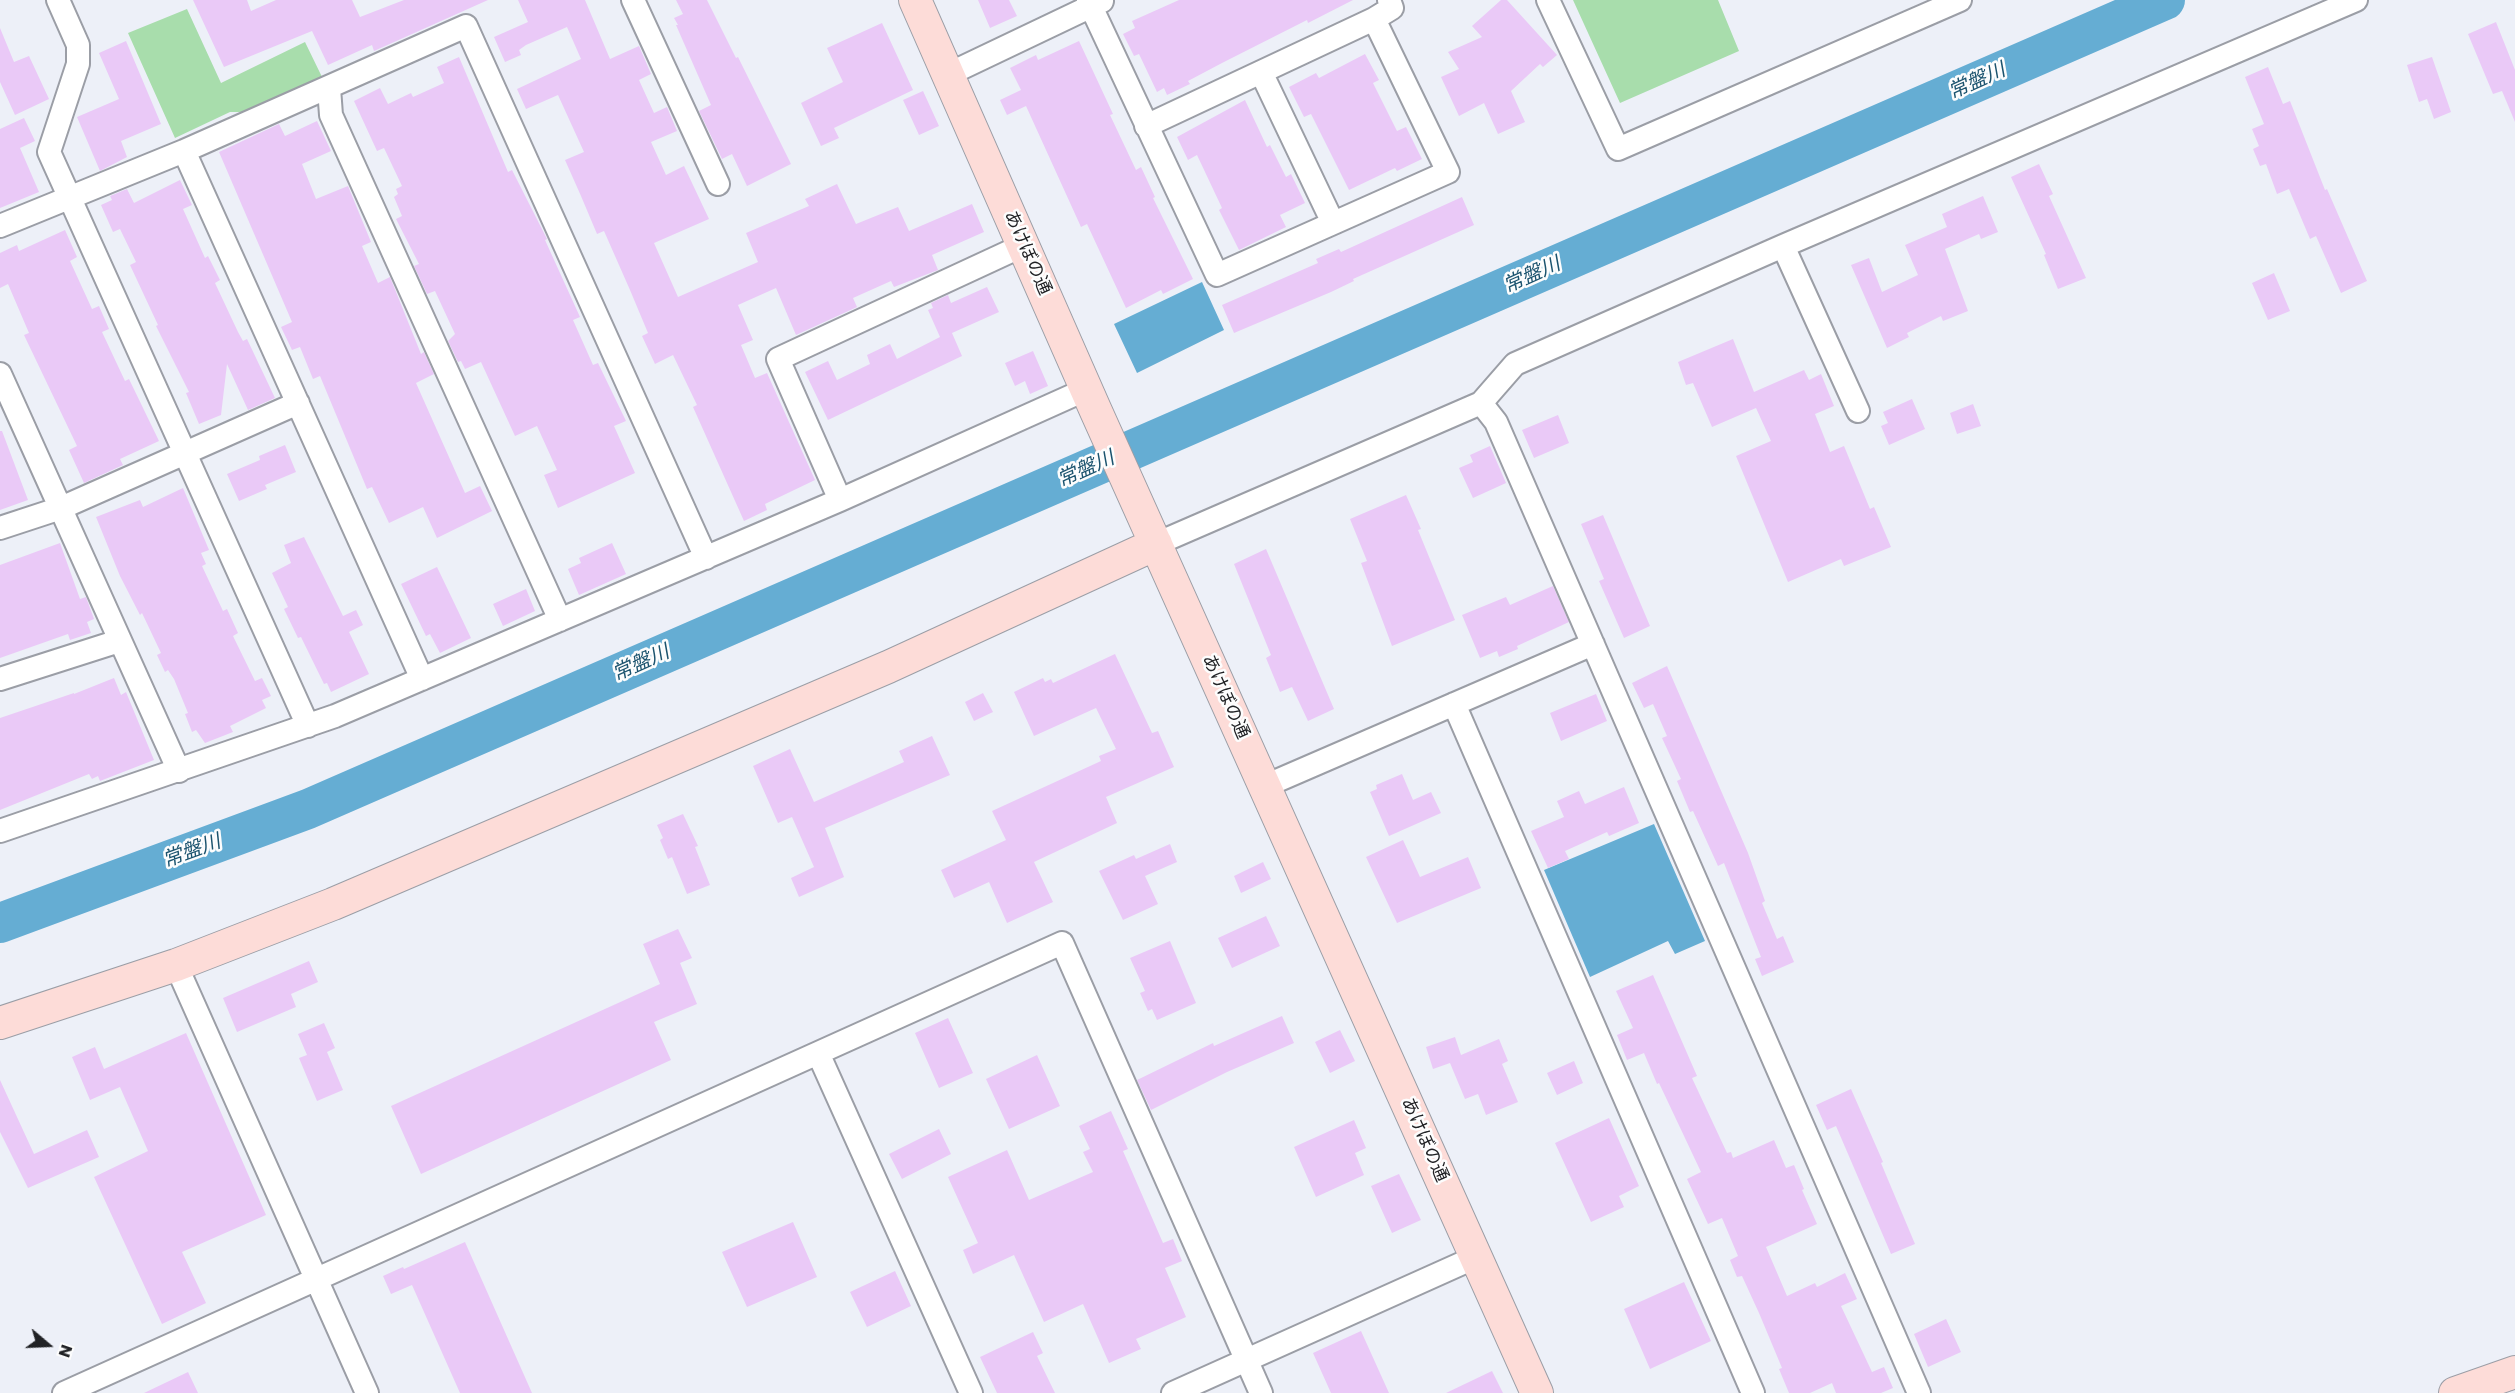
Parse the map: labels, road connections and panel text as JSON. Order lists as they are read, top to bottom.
{
  "streets": {
    "street": ["あけぼの通"]
  },
  "water": ["常盤川"],
  "north": "right"
}
